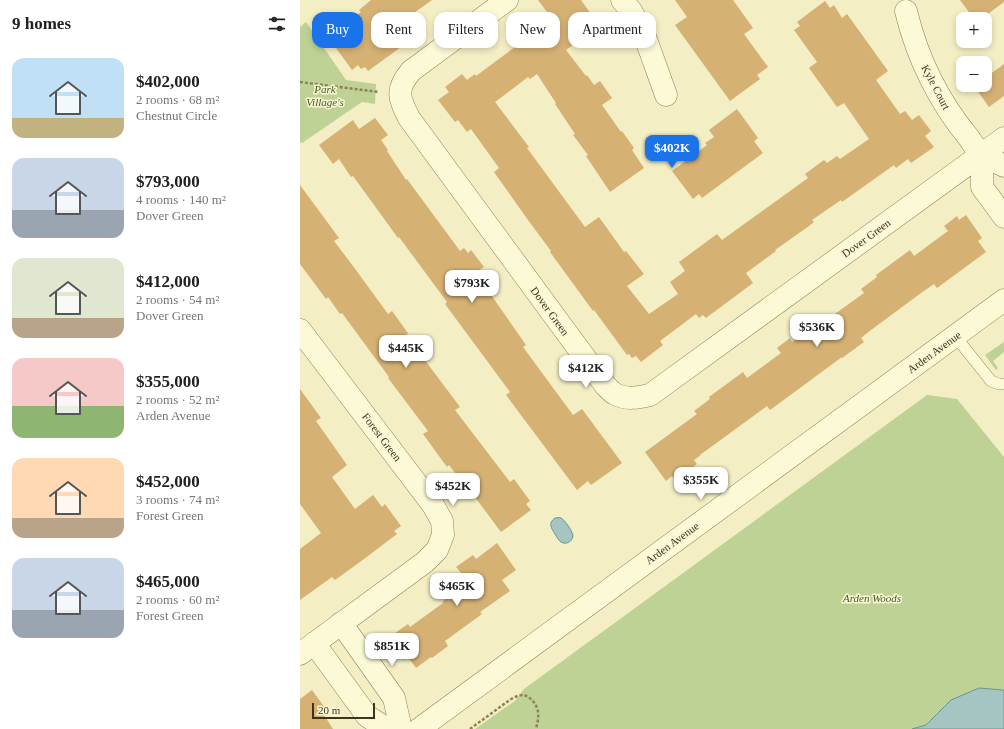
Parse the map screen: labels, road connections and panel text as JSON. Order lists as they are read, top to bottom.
{
  "streets": {
    "street": [
      "Kyle Court",
      "Dover Green",
      "Arden Avenue",
      "Forest Green"
    ]
  },
  "crossings": [
    ["Kyle Court", "Dover Green"]
  ],
  "parks": ["Park Village's", "Arden Woods"],
  "scale_bar": "20 m",
  "page": {
    "heading": "9 homes",
    "map_buttons": ["+", "−"],
    "chip": [
      "Buy",
      "Rent",
      "Filters",
      "New",
      "Apartment"
    ],
    "list": [
      {
        "name": "$402,000",
        "note": "2 rooms · 68 m² · Chestnut Circle"
      },
      {
        "name": "$793,000",
        "note": "4 rooms · 140 m² · Dover Green"
      },
      {
        "name": "$412,000",
        "note": "2 rooms · 54 m² · Dover Green"
      },
      {
        "name": "$355,000",
        "note": "2 rooms · 52 m² · Arden Avenue"
      },
      {
        "name": "$452,000",
        "note": "3 rooms · 74 m² · Forest Green"
      },
      {
        "name": "$465,000",
        "note": "2 rooms · 60 m² · Forest Green"
      }
    ],
    "price": [
      "$402K",
      "$793K",
      "$536K",
      "$445K",
      "$412K",
      "$355K",
      "$452K",
      "$465K",
      "$851K"
    ],
    "scale": "20 m"
  }
}
